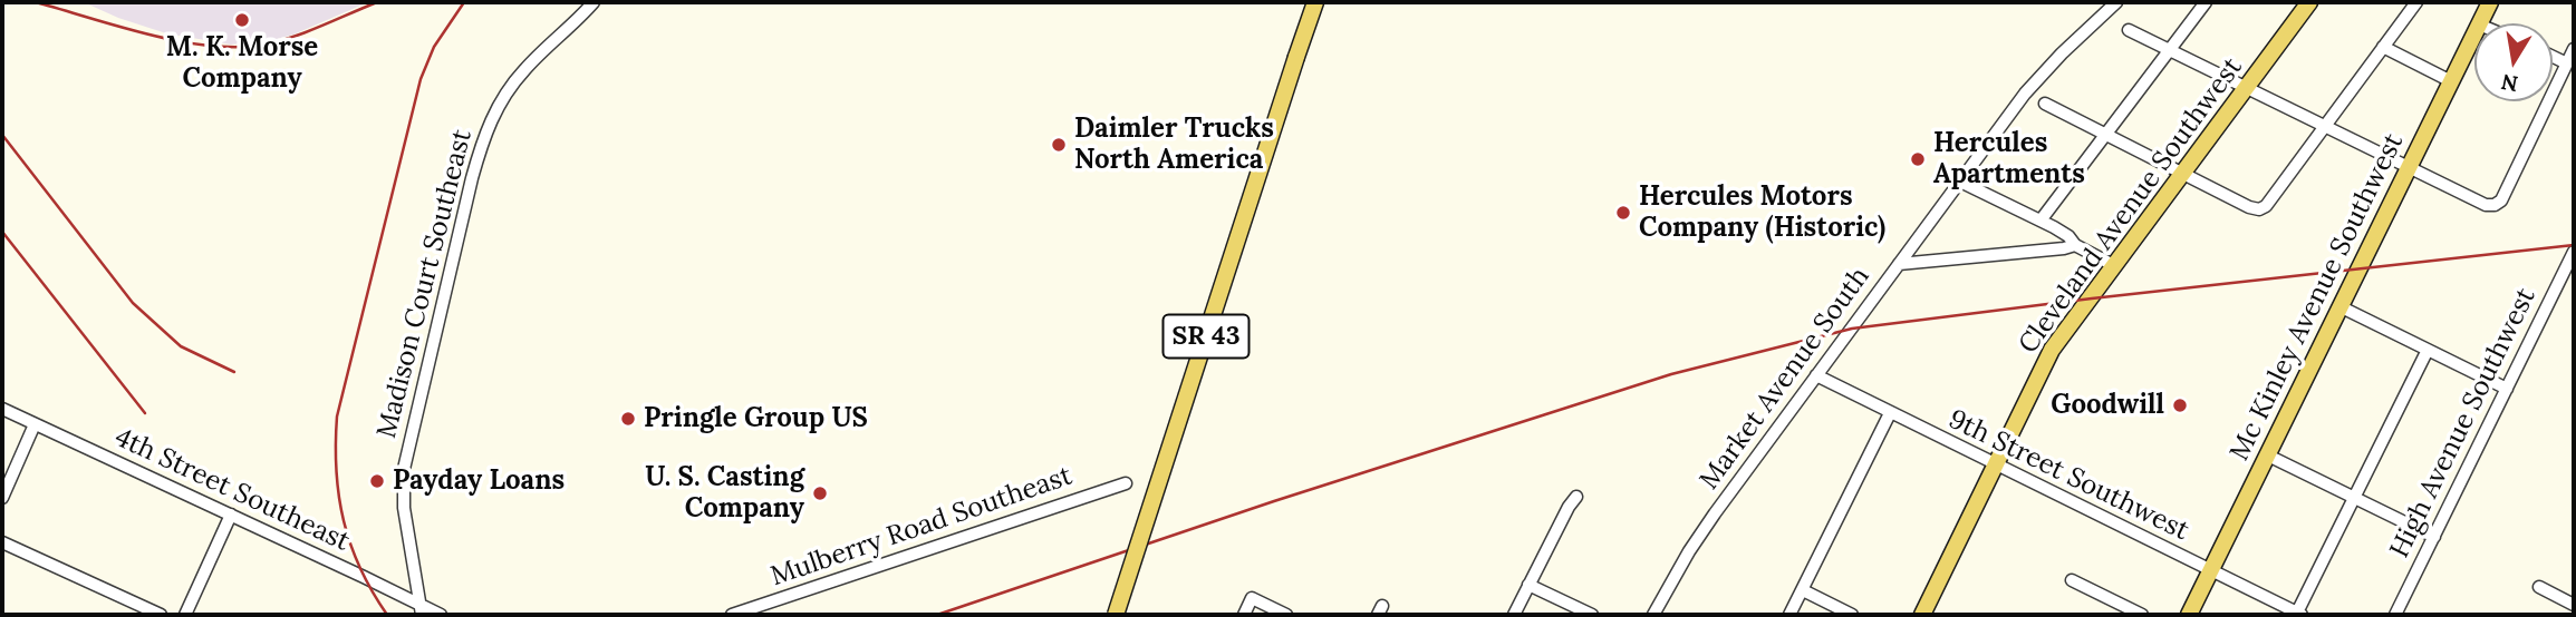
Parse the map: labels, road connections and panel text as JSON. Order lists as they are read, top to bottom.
{
  "streets": {
    "main road": ["Cleveland Avenue Southwest", "Mc Kinley Avenue Southwest", "SR 43"],
    "street": [
      "Madison Court Southeast",
      "Market Avenue South",
      "High Avenue Southwest",
      "9th Street Southwest",
      "4th Street Southeast",
      "Mulberry Road Southeast"
    ]
  },
  "crossings": [
    ["Cleveland Avenue Southwest", "9th Street Southwest"],
    ["Madison Court Southeast", "4th Street Southeast"],
    ["Mc Kinley Avenue Southwest", "9th Street Southwest"],
    ["Market Avenue South", "9th Street Southwest"]
  ],
  "places": [
    "M. K. Morse Company",
    "Daimler Trucks North America",
    "Hercules Apartments",
    "Hercules Motors Company (Historic)",
    "Goodwill",
    "Pringle Group US",
    "Payday Loans",
    "U. S. Casting Company"
  ],
  "north": "bottom"
}
